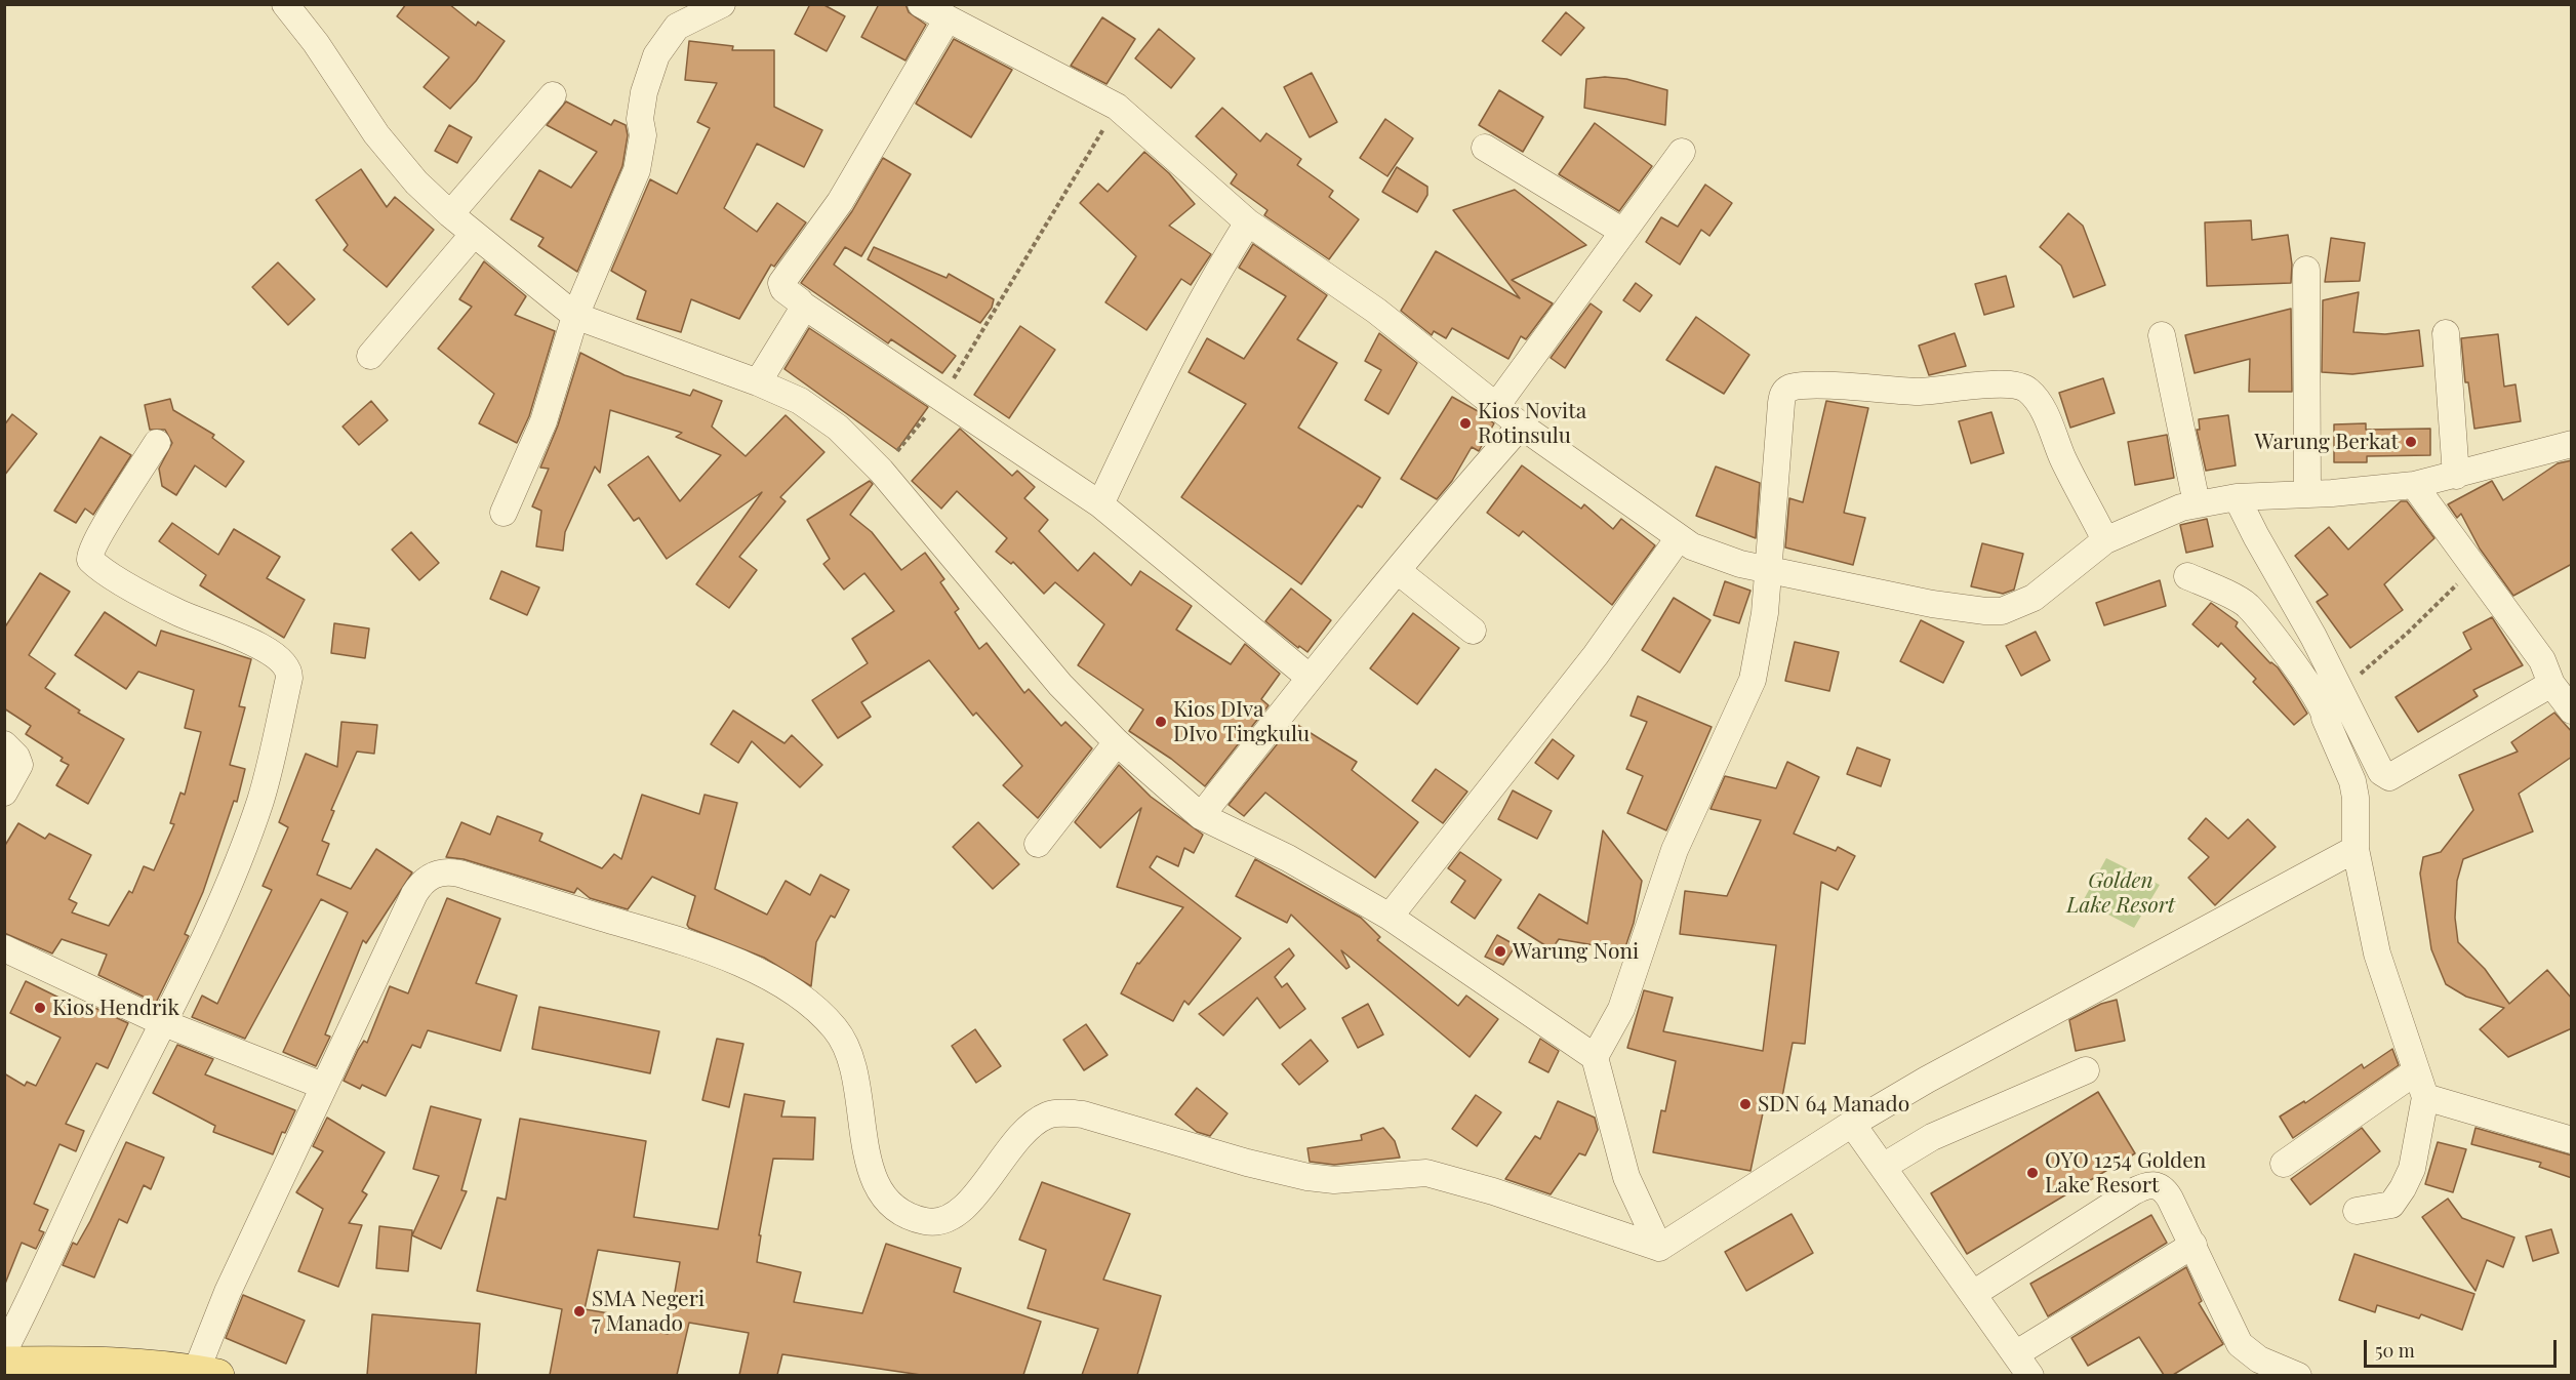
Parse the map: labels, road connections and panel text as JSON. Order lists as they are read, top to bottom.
{
  "parks": ["Golden Lake Resort"],
  "places": [
    "Kios Novita Rotinsulu",
    "Warung Berkat",
    "Kios DIva DIvo Tingkulu",
    "Warung Noni",
    "Kios Hendrik",
    "SDN 64 Manado",
    "OYO 1254 Golden Lake Resort",
    "SMA Negeri 7 Manado"
  ],
  "scale_bar": "50 m"
}
